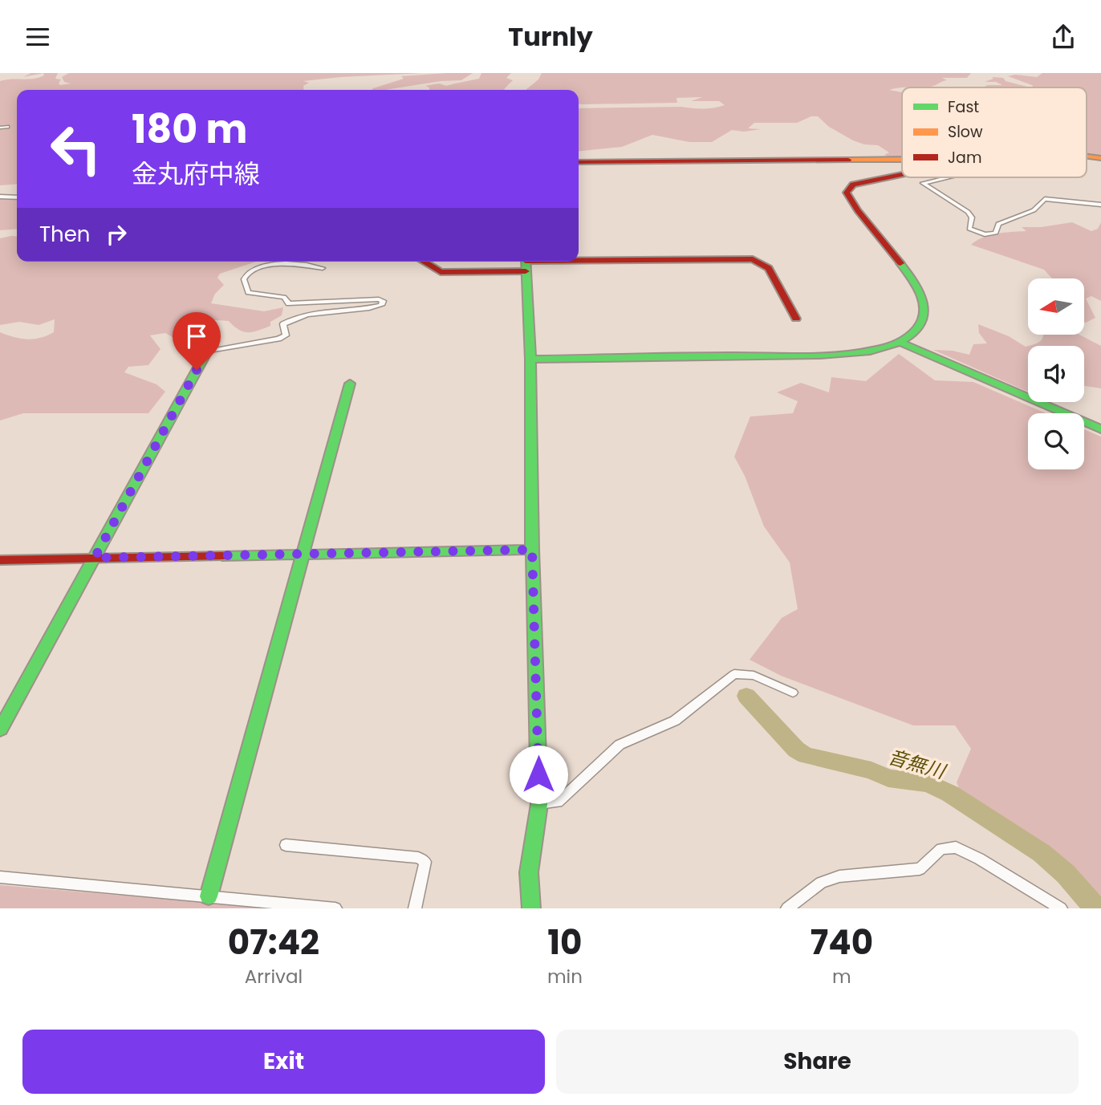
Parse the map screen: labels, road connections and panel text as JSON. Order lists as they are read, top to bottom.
{
  "water": ["音無川"],
  "legend": ["Fast", "Slow", "Jam"],
  "north": "left",
  "page": {
    "header": "Turnly",
    "turn": ["180 m", "金丸府中線"],
    "then": "Then",
    "eta": [
      "07:42",
      "Arrival",
      "10",
      "min",
      "740",
      "m"
    ],
    "buttons": ["Exit", "Share"]
  }
}
